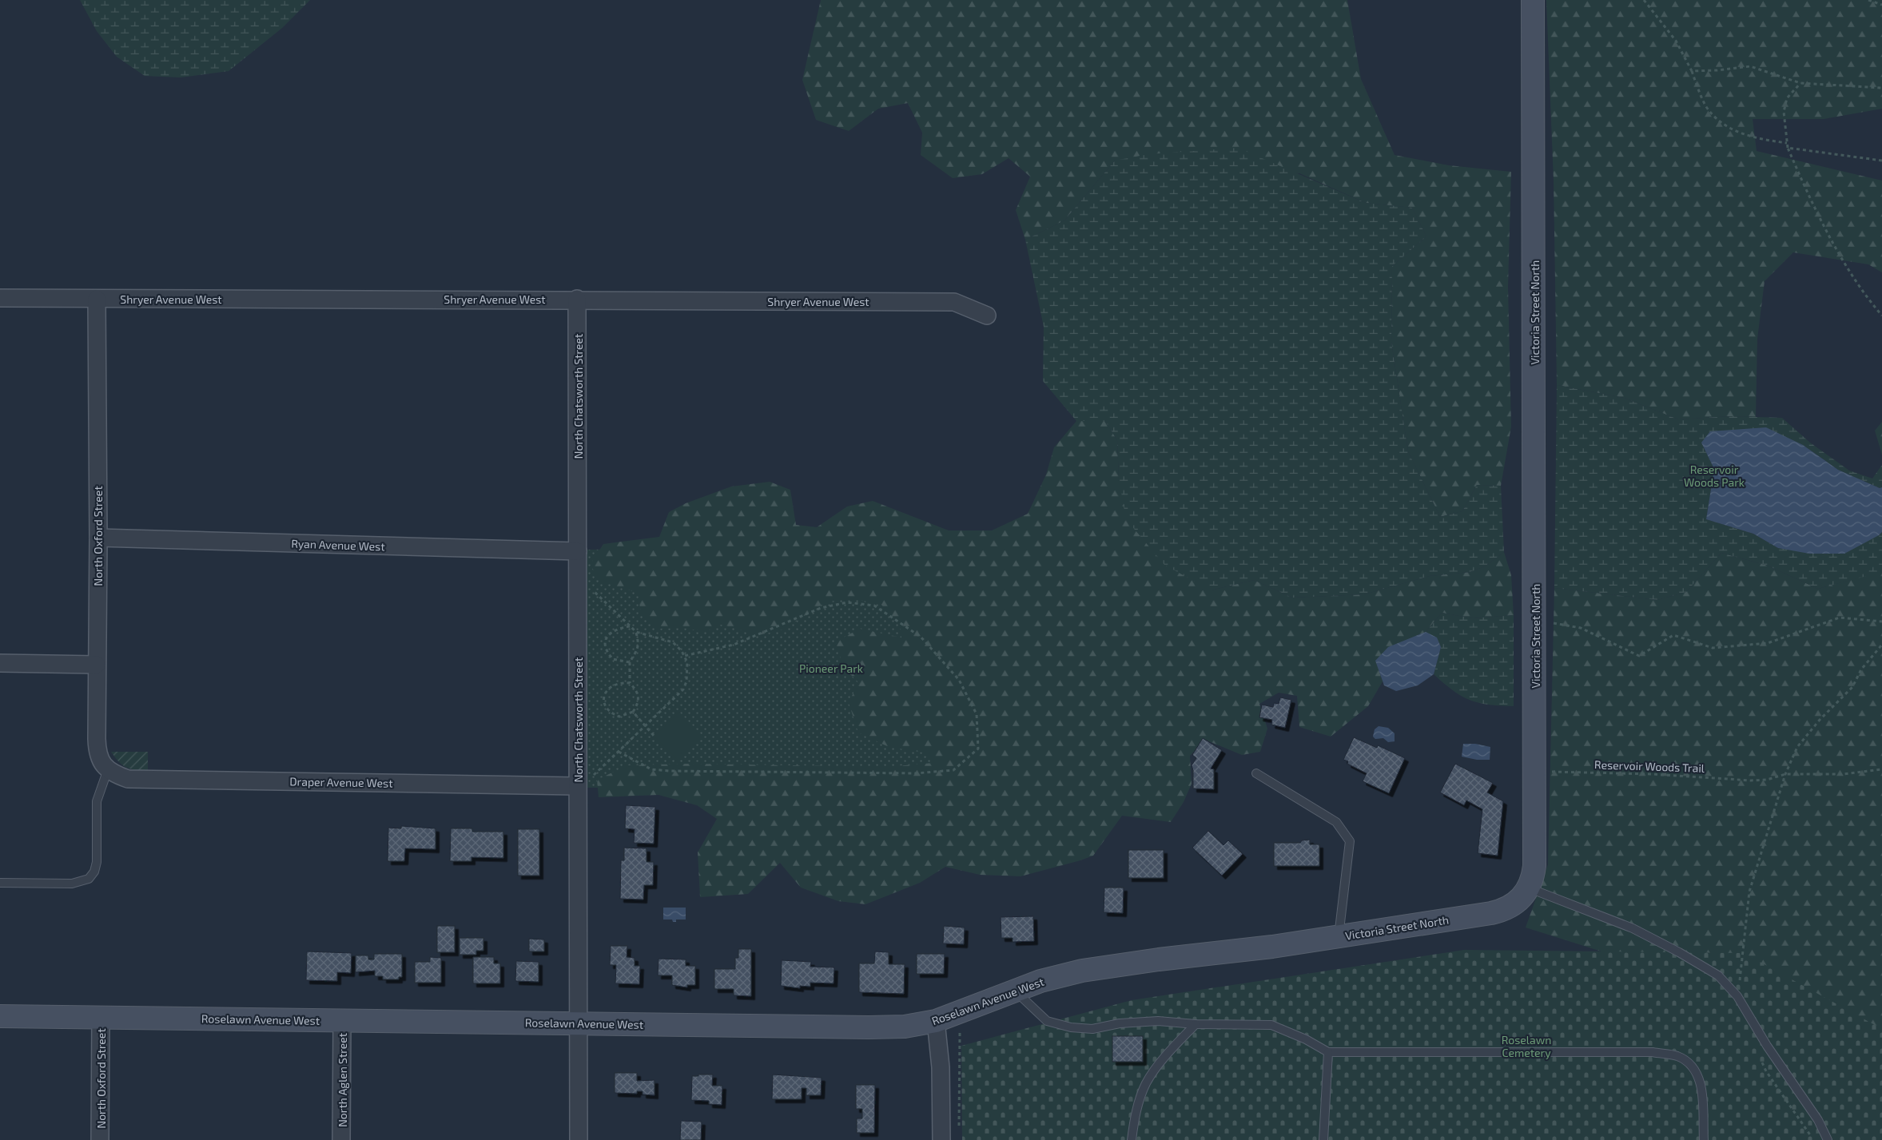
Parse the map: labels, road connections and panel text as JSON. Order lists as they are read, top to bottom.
{
  "streets": {
    "street": [
      "Shryer Avenue West",
      "Victoria Street North",
      "North Chatsworth Street",
      "North Oxford Street",
      "Ryan Avenue West",
      "Draper Avenue West",
      "Roselawn Avenue West",
      "North Aglen Street"
    ],
    "path": ["Reservoir Woods Trail"]
  },
  "crossings": [
    ["Shryer Avenue West", "North Chatsworth Street"],
    ["Shryer Avenue West", "North Oxford Street"],
    ["Victoria Street North", "Roselawn Avenue West"],
    ["North Chatsworth Street", "Ryan Avenue West"],
    ["North Chatsworth Street", "Draper Avenue West"],
    ["North Chatsworth Street", "Roselawn Avenue West"],
    ["North Oxford Street", "Ryan Avenue West"],
    ["North Oxford Street", "Draper Avenue West"],
    ["North Oxford Street", "Roselawn Avenue West"],
    ["Roselawn Avenue West", "North Aglen Street"]
  ],
  "parks": ["Reservoir Woods Park", "Pioneer Park", "Roselawn Cemetery"]
}
